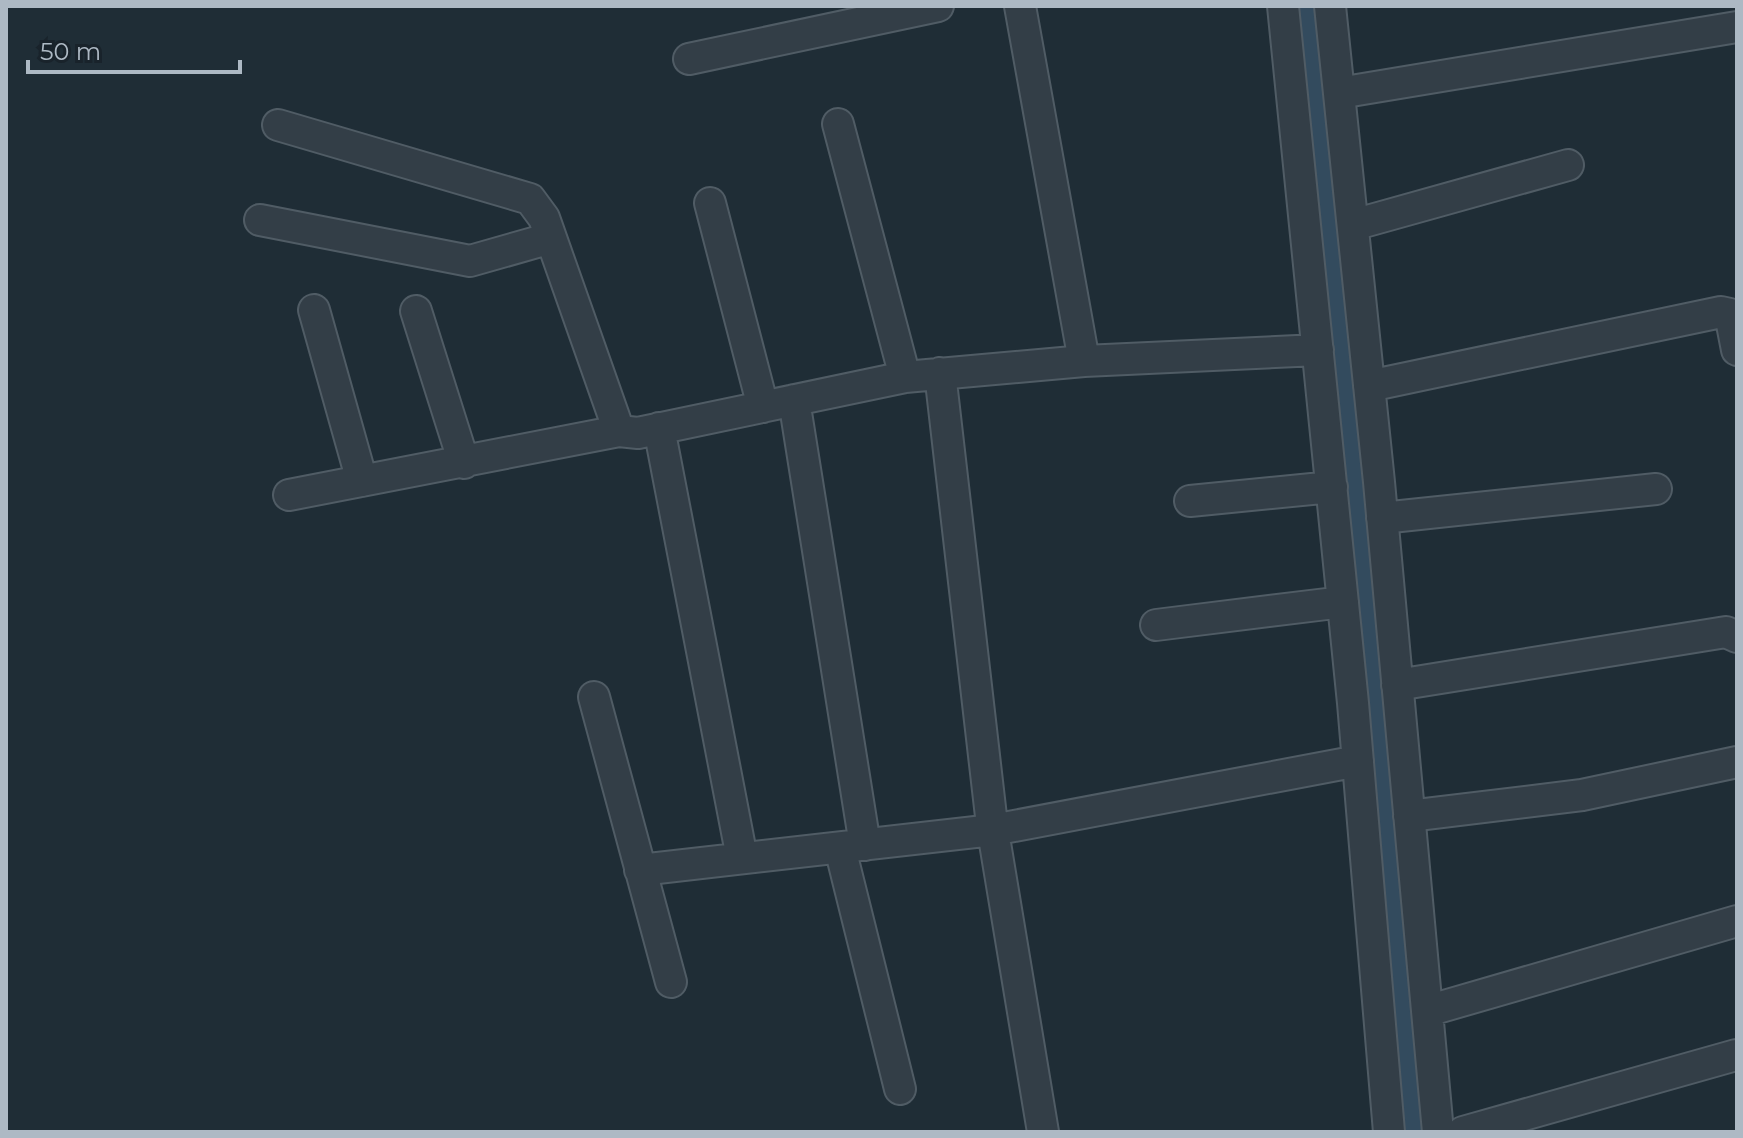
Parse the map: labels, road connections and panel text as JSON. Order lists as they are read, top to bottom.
{
  "scale_bar": "50 m"
}
